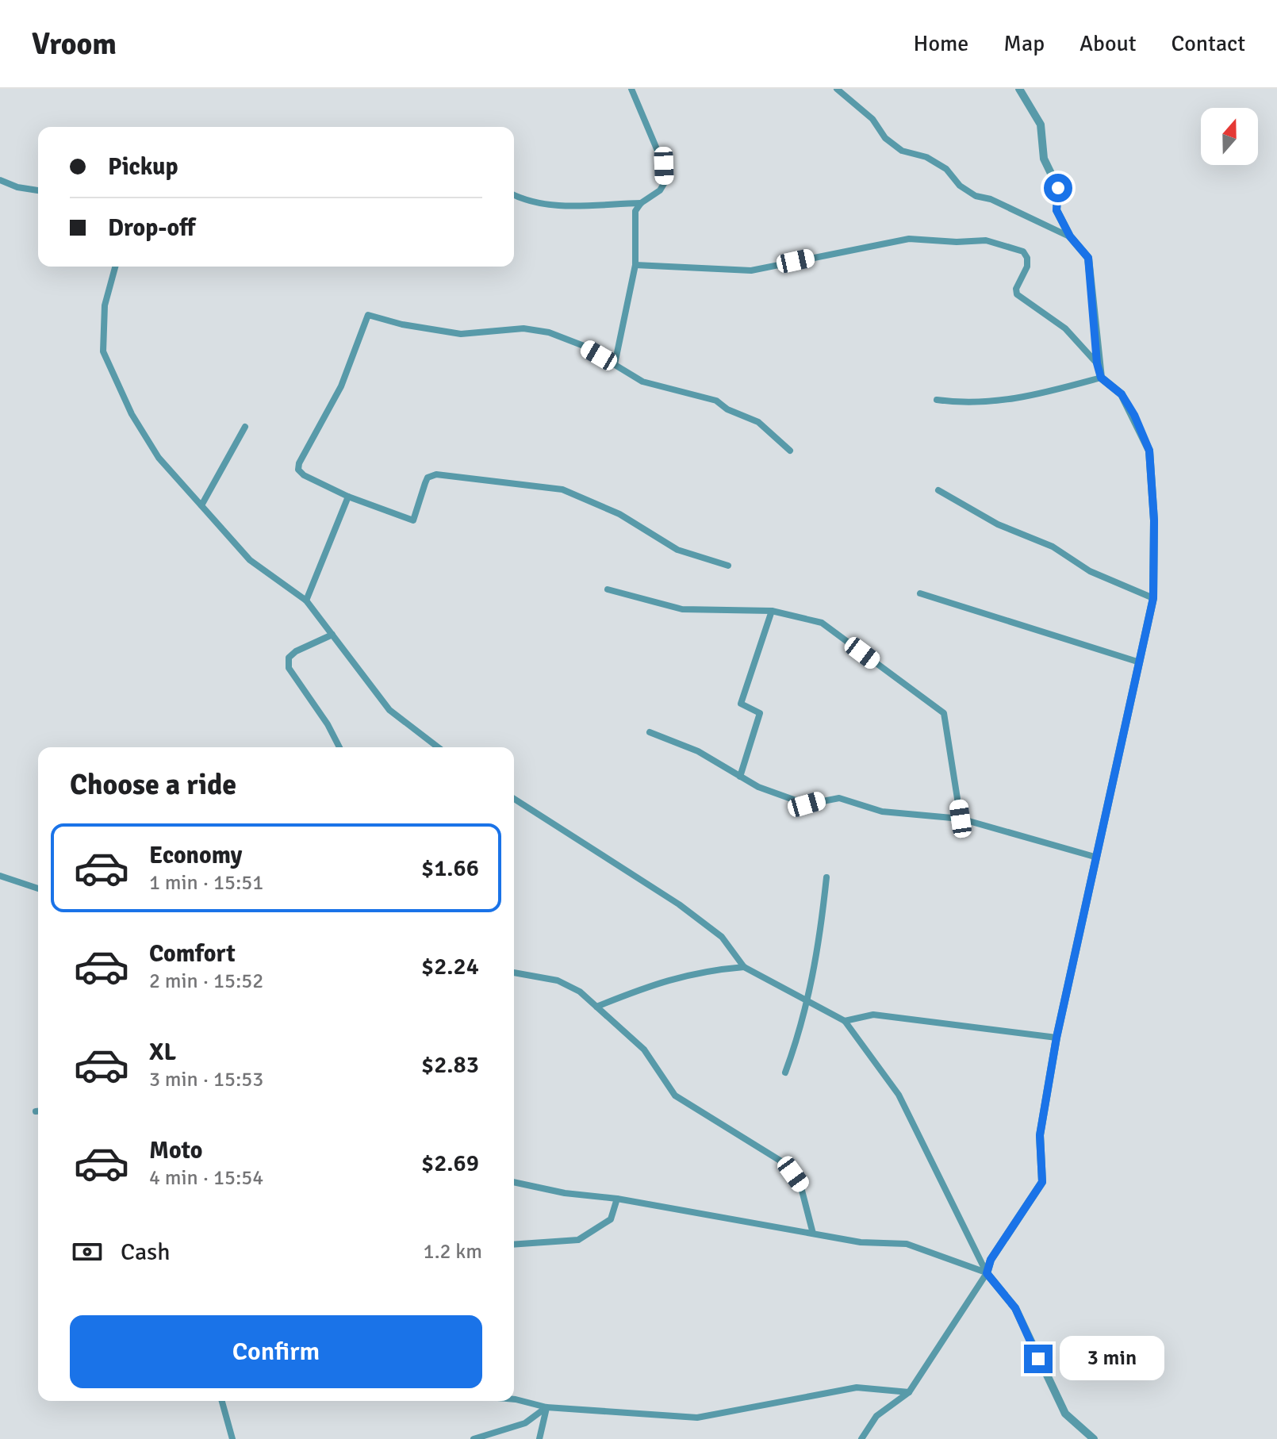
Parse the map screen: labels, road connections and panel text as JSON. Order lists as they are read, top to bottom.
{
  "north": "top",
  "page": {
    "header": "Vroom",
    "nav": [
      "Home",
      "Map",
      "About",
      "Contact"
    ],
    "banner": ["Pickup", "Drop-off"],
    "heading": "Choose a ride",
    "list": [
      {
        "name": "Economy",
        "note": "1 min · 15:51",
        "value": "$1.66"
      },
      {
        "name": "Comfort",
        "note": "2 min · 15:52",
        "value": "$2.24"
      },
      {
        "name": "XL",
        "note": "3 min · 15:53",
        "value": "$2.83"
      },
      {
        "name": "Moto",
        "note": "4 min · 15:54",
        "value": "$2.69"
      }
    ],
    "pay": ["Cash", "1.2 km"],
    "buttons": "Confirm",
    "bubble": "3 min"
  }
}
